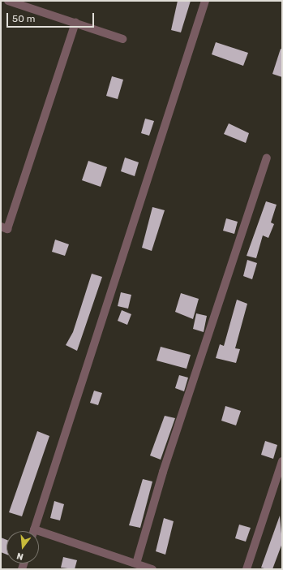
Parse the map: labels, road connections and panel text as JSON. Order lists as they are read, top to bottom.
{
  "scale_bar": "50 m",
  "north": "bottom"
}
